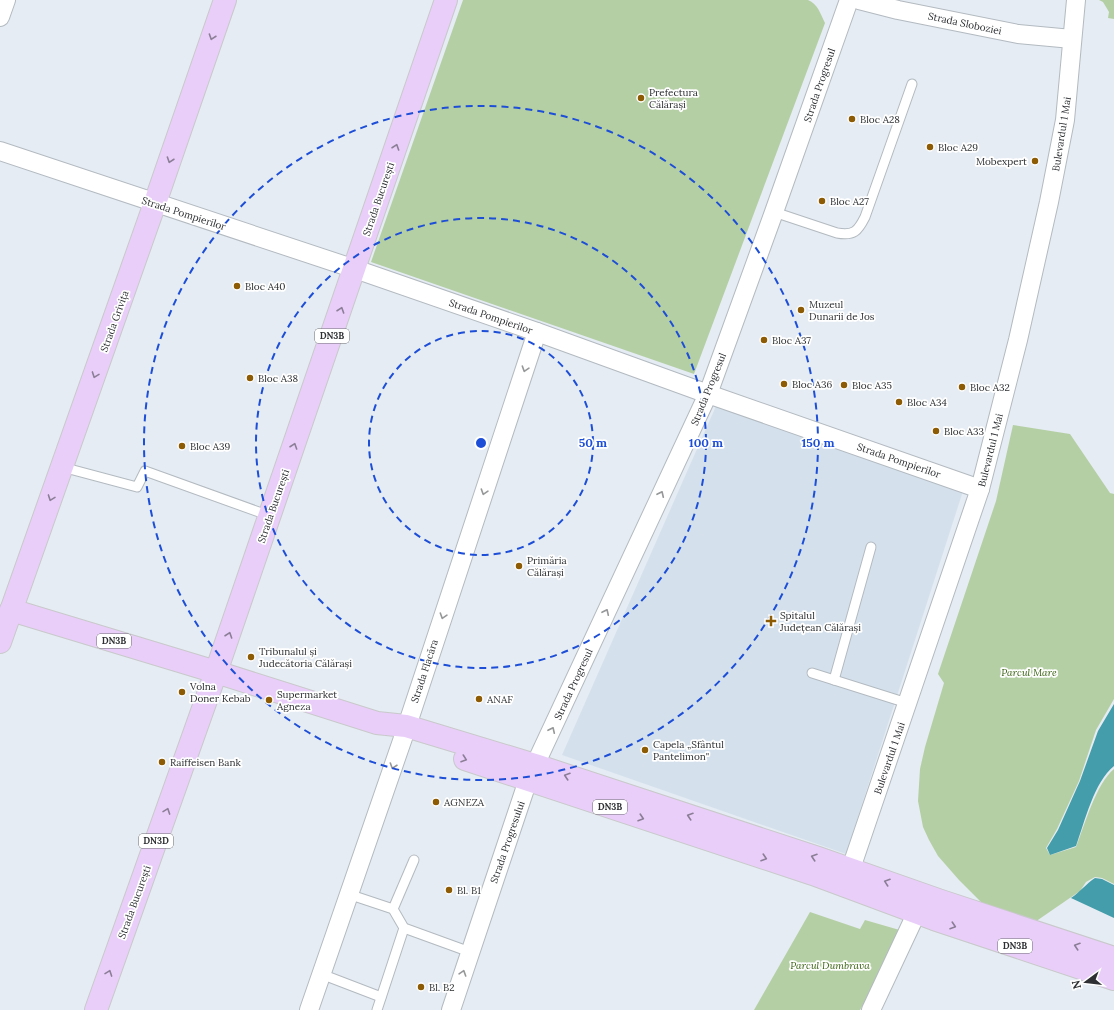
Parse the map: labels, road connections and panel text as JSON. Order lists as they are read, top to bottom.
{
  "streets": {
    "main road": [
      "Strada București",
      "Strada Grivița",
      "DN3B",
      "DN3D"
    ],
    "street": [
      "Strada Sloboziei",
      "Strada Progresul",
      "Bulevardul 1 Mai",
      "Strada Pompierilor",
      "Strada Flacăra",
      "Strada Progresului"
    ]
  },
  "crossings": [
    ["Strada Sloboziei", "Bulevardul 1 Mai"],
    ["Strada Progresul", "Strada Pompierilor"],
    ["Strada Progresul", "DN3B"],
    ["Strada Progresul", "Strada Progresului"],
    ["Bulevardul 1 Mai", "Strada Pompierilor"],
    ["Bulevardul 1 Mai", "DN3B"],
    ["Strada București", "Strada Pompierilor"],
    ["Strada București", "DN3B"],
    ["Strada Pompierilor", "Strada Grivița"],
    ["Strada Pompierilor", "Strada Flacăra"],
    ["Strada Grivița", "DN3B"],
    ["DN3B", "Strada Flacăra"],
    ["DN3B", "Strada Progresului"]
  ],
  "one_way": [
    "Strada Progresul",
    "Strada București",
    "Strada Grivița",
    "Strada Flacăra"
  ],
  "parks": ["Parcul Mare", "Parcul Dumbrava"],
  "places": {
    "other": [
      "Prefectura Călărași",
      "Bloc A28",
      "Bloc A29",
      "Mobexpert",
      "Bloc A27",
      "Bloc A40",
      "Muzeul Dunarii de Jos",
      "Bloc A37",
      "Bloc A38",
      "Bloc A36",
      "Bloc A35",
      "Bloc A32",
      "Bloc A34",
      "Bloc A33",
      "Bloc A39",
      "Primăria Călărași",
      "Tribunalul și Judecătoria Călărași",
      "Volna Doner Kebab",
      "ANAF",
      "Supermarket Agneza",
      "Capela „Sfântul Pantelimon\"",
      "Raiffeisen Bank",
      "AGNEZA",
      "Bl. B1",
      "Bl. B2"
    ],
    "health": ["Spitalul Județean Călărași"]
  },
  "north": "left",
  "rings": ["50 m", "100 m", "150 m"]
}
